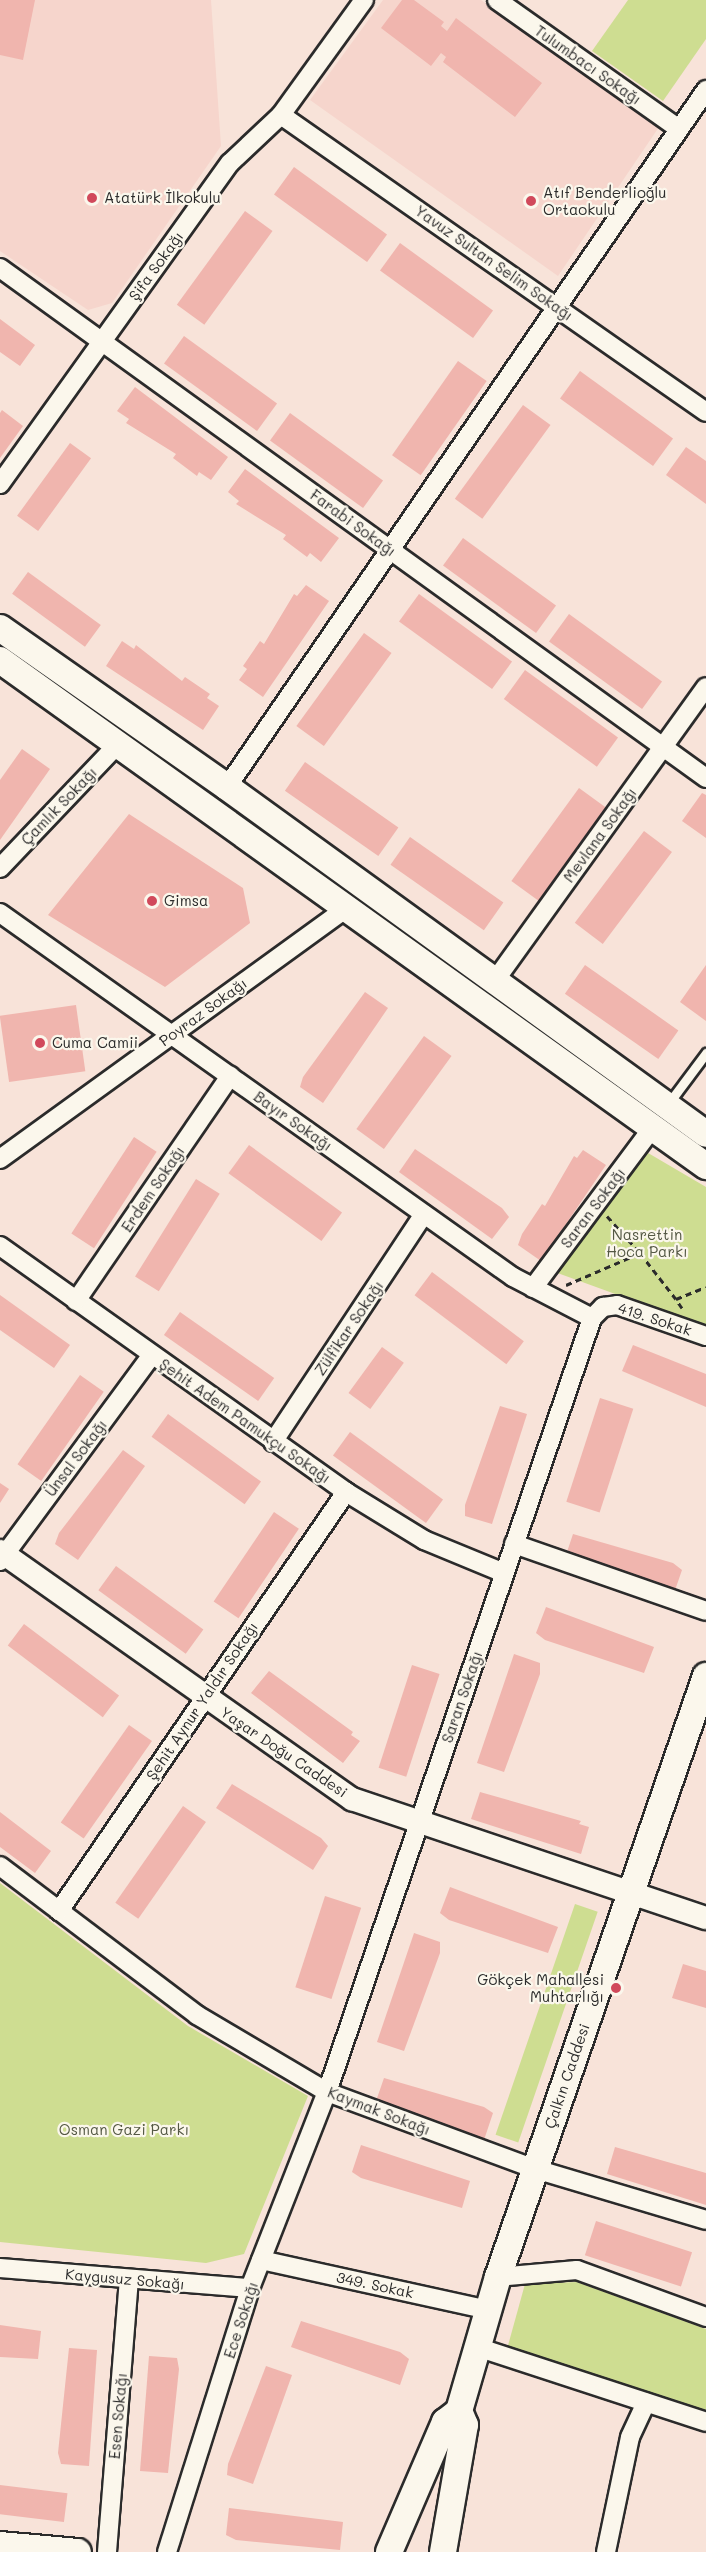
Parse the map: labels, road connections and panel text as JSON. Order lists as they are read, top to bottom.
{
  "streets": {
    "main road": ["Çalkın Caddesi"],
    "street": [
      "Tulumbacı Sokağı",
      "Yavuz Sultan Selim Sokağı",
      "Şifa Sokağı",
      "Farabi Sokağı",
      "Çamlık Sokağı",
      "Mevlana Sokağı",
      "Poyraz Sokağı",
      "Bayır Sokağı",
      "Erdem Sokağı",
      "Saran Sokağı",
      "419. Sokak",
      "Zülfikar Sokağı",
      "Şehit Adem Pamukçu Sokağı",
      "Ünsal Sokağı",
      "Şehit Aynur Yaldır Sokağı",
      "Yaşar Doğu Caddesi",
      "Kaymak Sokağı",
      "Kaygusuz Sokağı",
      "349. Sokak",
      "Ece Sokağı",
      "Esen Sokağı"
    ]
  },
  "crossings": [
    ["Yavuz Sultan Selim Sokağı", "Şifa Sokağı"],
    ["Şifa Sokağı", "Farabi Sokağı"],
    ["Farabi Sokağı", "Mevlana Sokağı"],
    ["Poyraz Sokağı", "Bayır Sokağı"],
    ["Bayır Sokağı", "Erdem Sokağı"],
    ["Bayır Sokağı", "Saran Sokağı"],
    ["Bayır Sokağı", "419. Sokak"],
    ["Bayır Sokağı", "Zülfikar Sokağı"],
    ["Erdem Sokağı", "Şehit Adem Pamukçu Sokağı"],
    ["Saran Sokağı", "419. Sokak"],
    ["Saran Sokağı", "Şehit Adem Pamukçu Sokağı"],
    ["Saran Sokağı", "Yaşar Doğu Caddesi"],
    ["Saran Sokağı", "Kaymak Sokağı"],
    ["Saran Sokağı", "Ece Sokağı"],
    ["Zülfikar Sokağı", "Şehit Adem Pamukçu Sokağı"],
    ["Şehit Adem Pamukçu Sokağı", "Ünsal Sokağı"],
    ["Şehit Adem Pamukçu Sokağı", "Şehit Aynur Yaldır Sokağı"],
    ["Ünsal Sokağı", "Yaşar Doğu Caddesi"],
    ["Şehit Aynur Yaldır Sokağı", "Yaşar Doğu Caddesi"],
    ["Şehit Aynur Yaldır Sokağı", "Kaymak Sokağı"],
    ["Yaşar Doğu Caddesi", "Çalkın Caddesi"],
    ["Çalkın Caddesi", "Kaymak Sokağı"],
    ["Çalkın Caddesi", "349. Sokak"],
    ["Kaymak Sokağı", "Ece Sokağı"],
    ["Kaygusuz Sokağı", "Ece Sokağı"],
    ["Kaygusuz Sokağı", "Esen Sokağı"],
    ["349. Sokak", "Ece Sokağı"]
  ],
  "parks": ["Nasrettin Hoca Parkı", "Osman Gazi Parkı"],
  "places": [
    "Atatürk İlkokulu",
    "Atıf Benderlioğlu Ortaokulu",
    "Gimsa",
    "Cuma Camii",
    "Gökçek Mahallesi Muhtarlığı"
  ]
}
